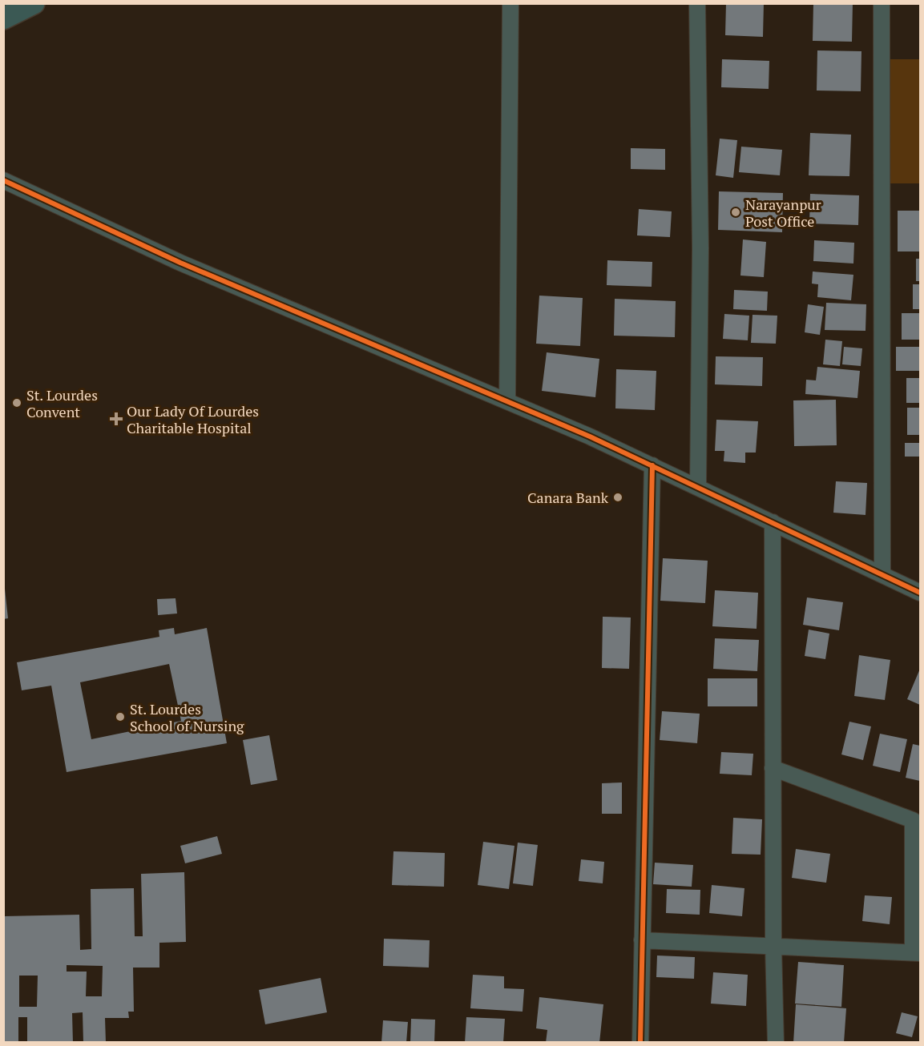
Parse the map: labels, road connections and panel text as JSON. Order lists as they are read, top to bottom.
{
  "places": {
    "other": [
      "Narayanpur Post Office",
      "St. Lourdes Convent",
      "Canara Bank",
      "St. Lourdes School of Nursing"
    ],
    "health": ["Our Lady Of Lourdes Charitable Hospital"]
  }
}
